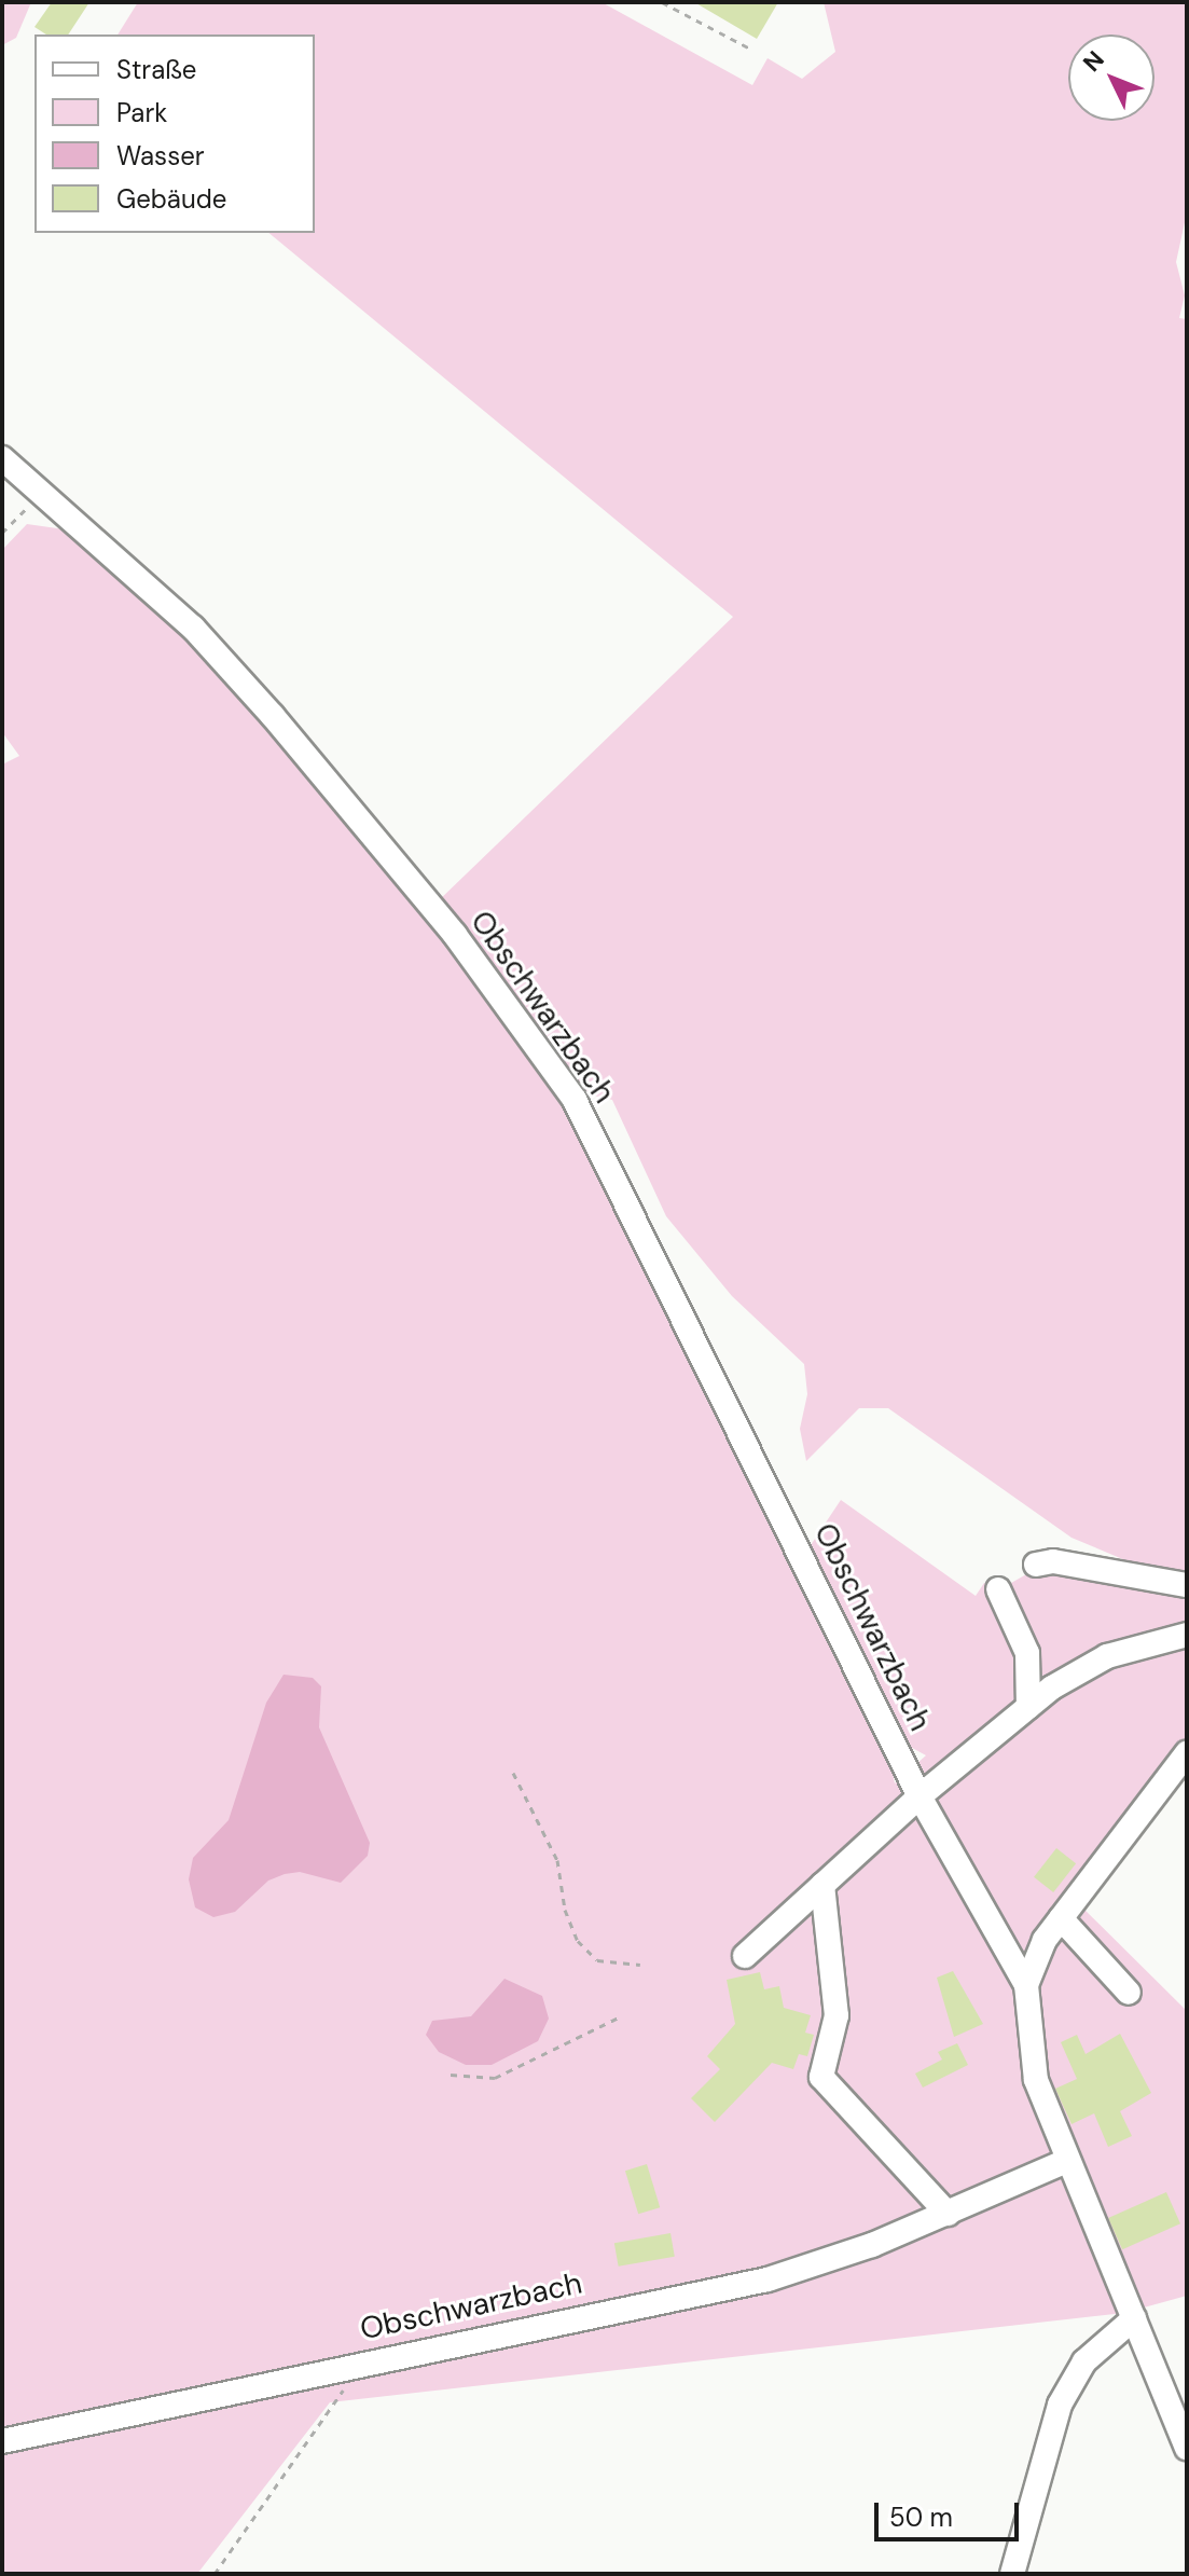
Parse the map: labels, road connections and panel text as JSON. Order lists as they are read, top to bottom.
{
  "streets": {
    "street": ["Obschwarzbach"]
  },
  "legend": [
    "Straße",
    "Park",
    "Wasser",
    "Gebäude"
  ],
  "scale_bar": "50 m",
  "north": "top left"
}
